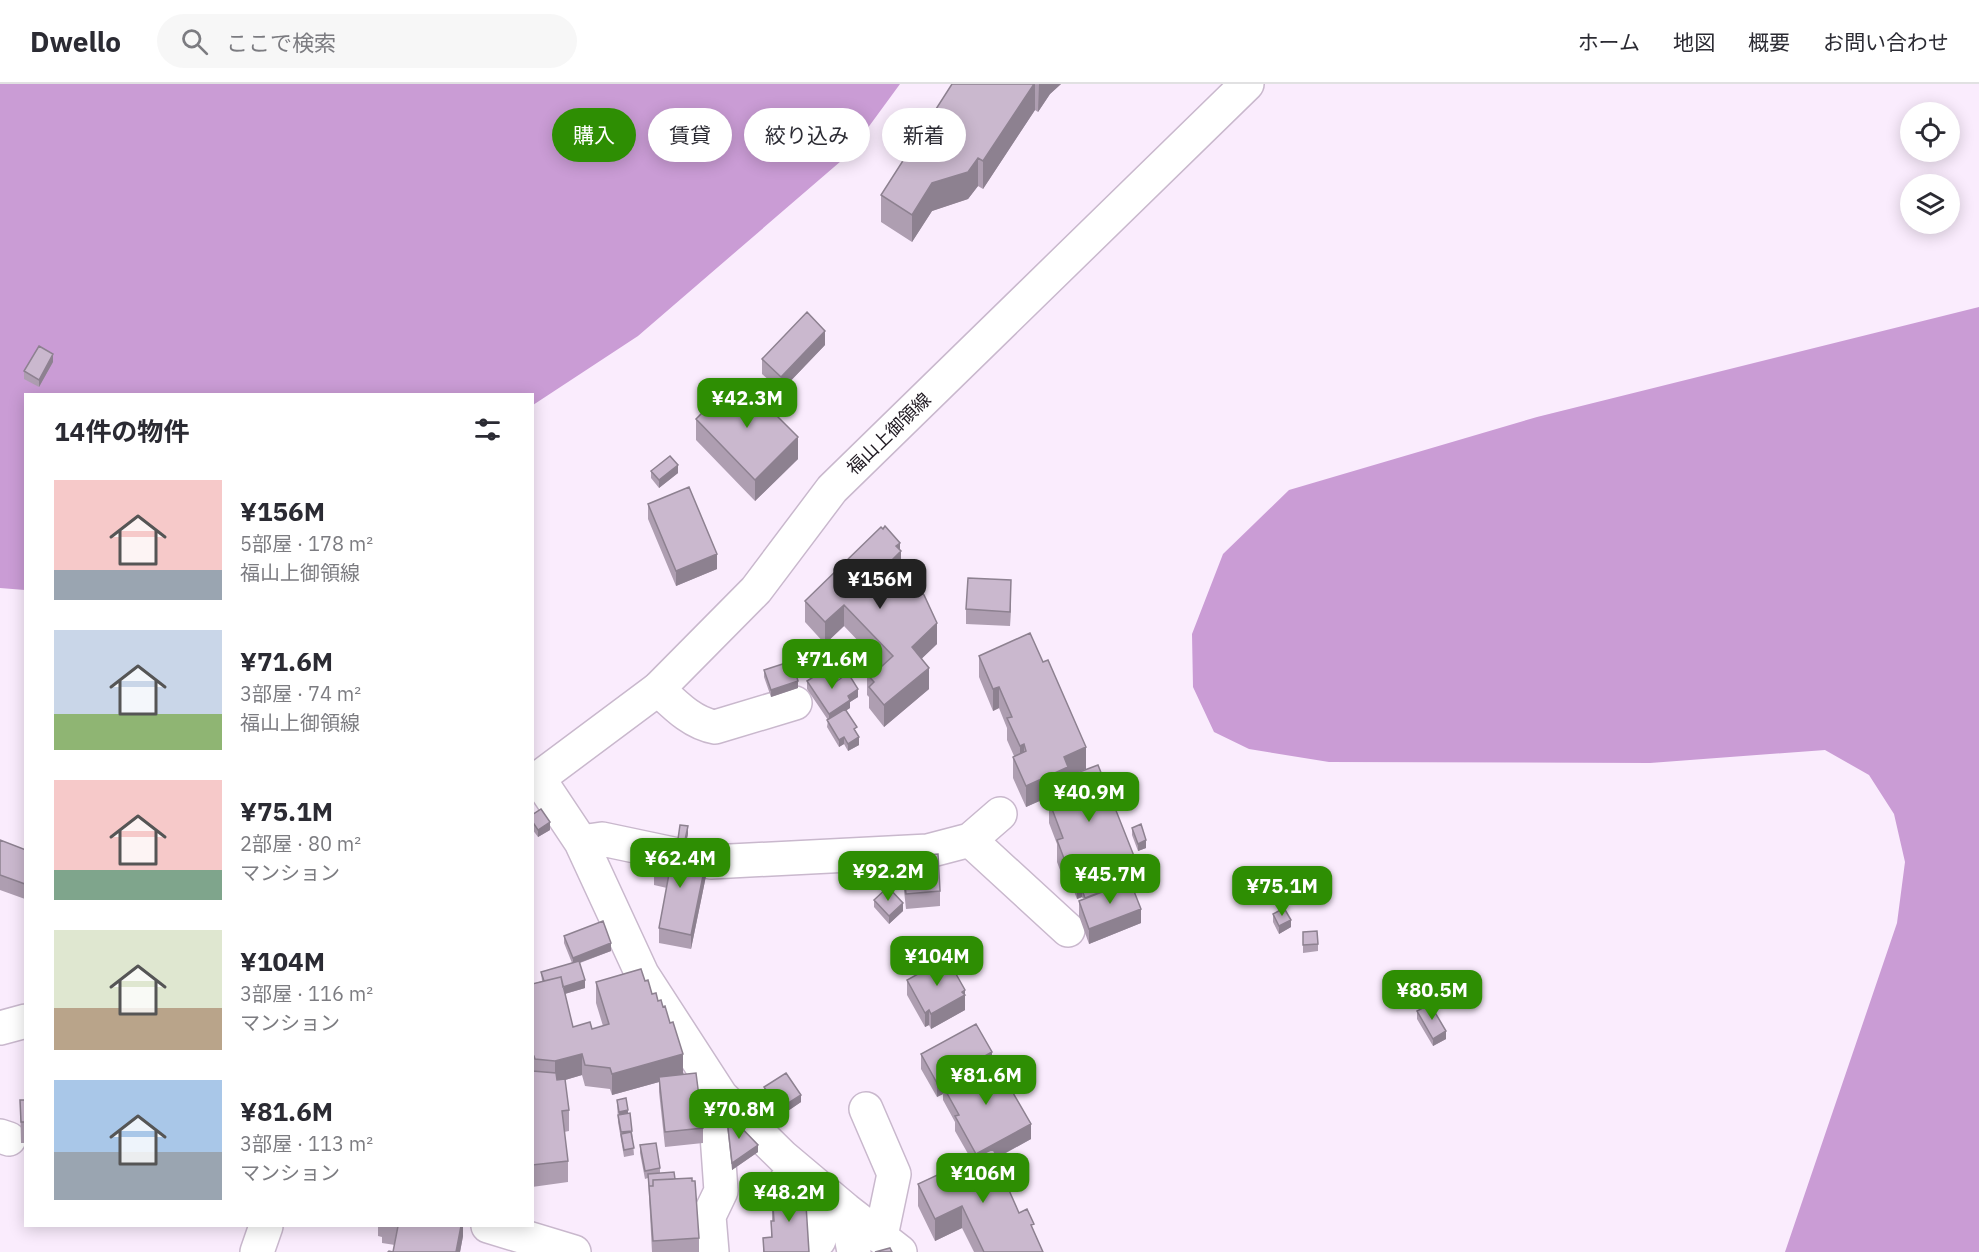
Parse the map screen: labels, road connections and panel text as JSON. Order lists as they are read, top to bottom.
{
  "streets": {
    "street": ["福山上御領線"]
  },
  "page": {
    "header": "Dwello",
    "search": "ここで検索",
    "nav": [
      "ホーム",
      "地図",
      "概要",
      "お問い合わせ"
    ],
    "chip": [
      "購入",
      "賃貸",
      "絞り込み",
      "新着"
    ],
    "price": [
      "¥42.3M",
      "¥156M",
      "¥71.6M",
      "¥40.9M",
      "¥62.4M",
      "¥92.2M",
      "¥45.7M",
      "¥75.1M",
      "¥104M",
      "¥80.5M",
      "¥81.6M",
      "¥70.8M",
      "¥106M",
      "¥48.2M"
    ],
    "heading": "14件の物件",
    "list": [
      {
        "name": "¥156M",
        "note": "5部屋 · 178 m² · 福山上御領線"
      },
      {
        "name": "¥71.6M",
        "note": "3部屋 · 74 m² · 福山上御領線"
      },
      {
        "name": "¥75.1M",
        "note": "2部屋 · 80 m² · マンション"
      },
      {
        "name": "¥104M",
        "note": "3部屋 · 116 m² · マンション"
      },
      {
        "name": "¥81.6M",
        "note": "3部屋 · 113 m² · マンション"
      }
    ]
  }
}
